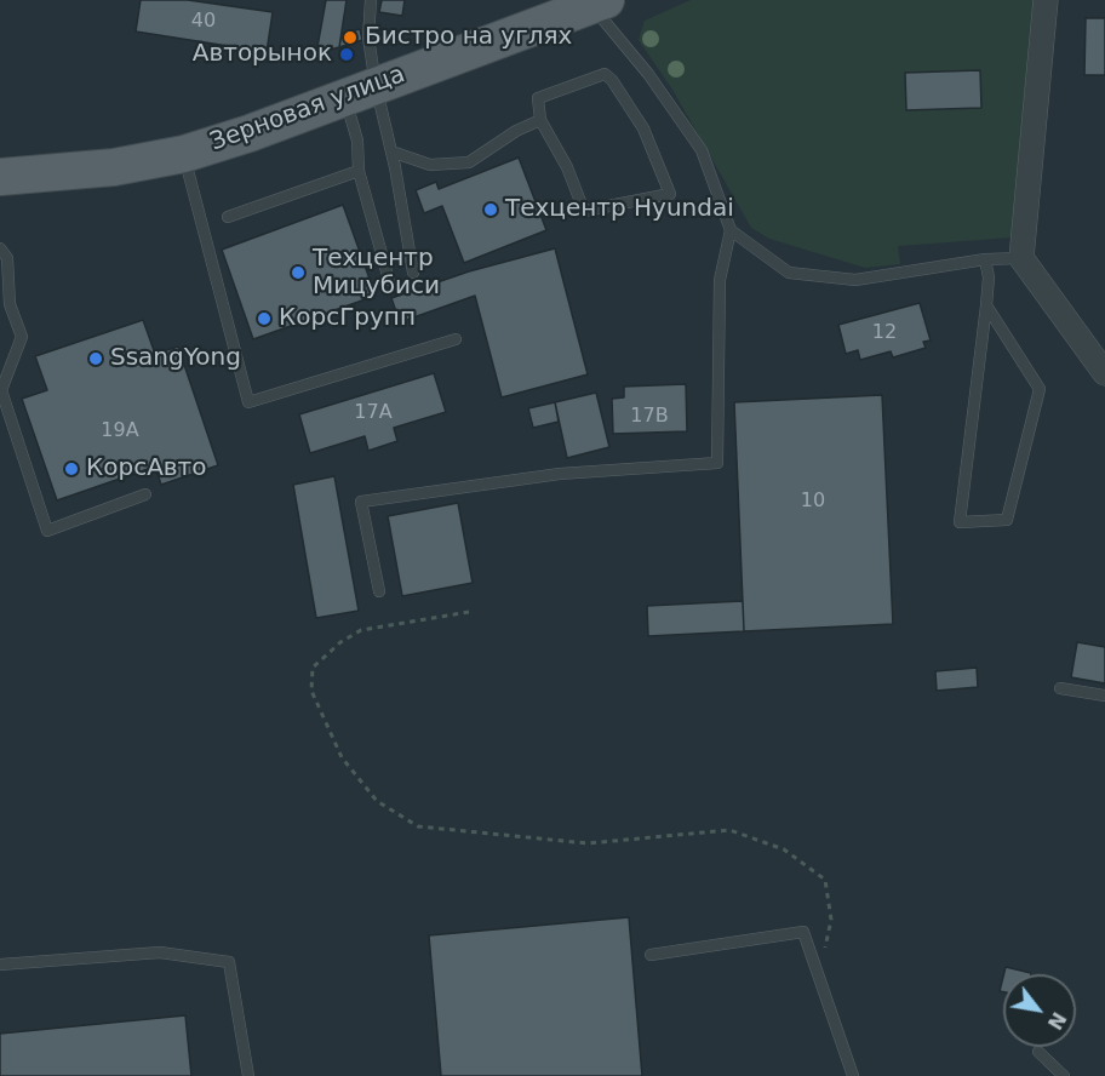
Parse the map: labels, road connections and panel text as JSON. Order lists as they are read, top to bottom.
{
  "streets": {
    "main road": ["Зерновая улица"]
  },
  "places": [
    "Бистро на углях",
    "Авторынок",
    "Техцентр Hyundai",
    "Техцентр Мицубиси",
    "КорсГрупп",
    "SsangYong",
    "КорсАвто"
  ],
  "house_numbers": [
    "40",
    "12",
    "17А",
    "17В",
    "19А",
    "10"
  ],
  "north": "bottom right"
}
